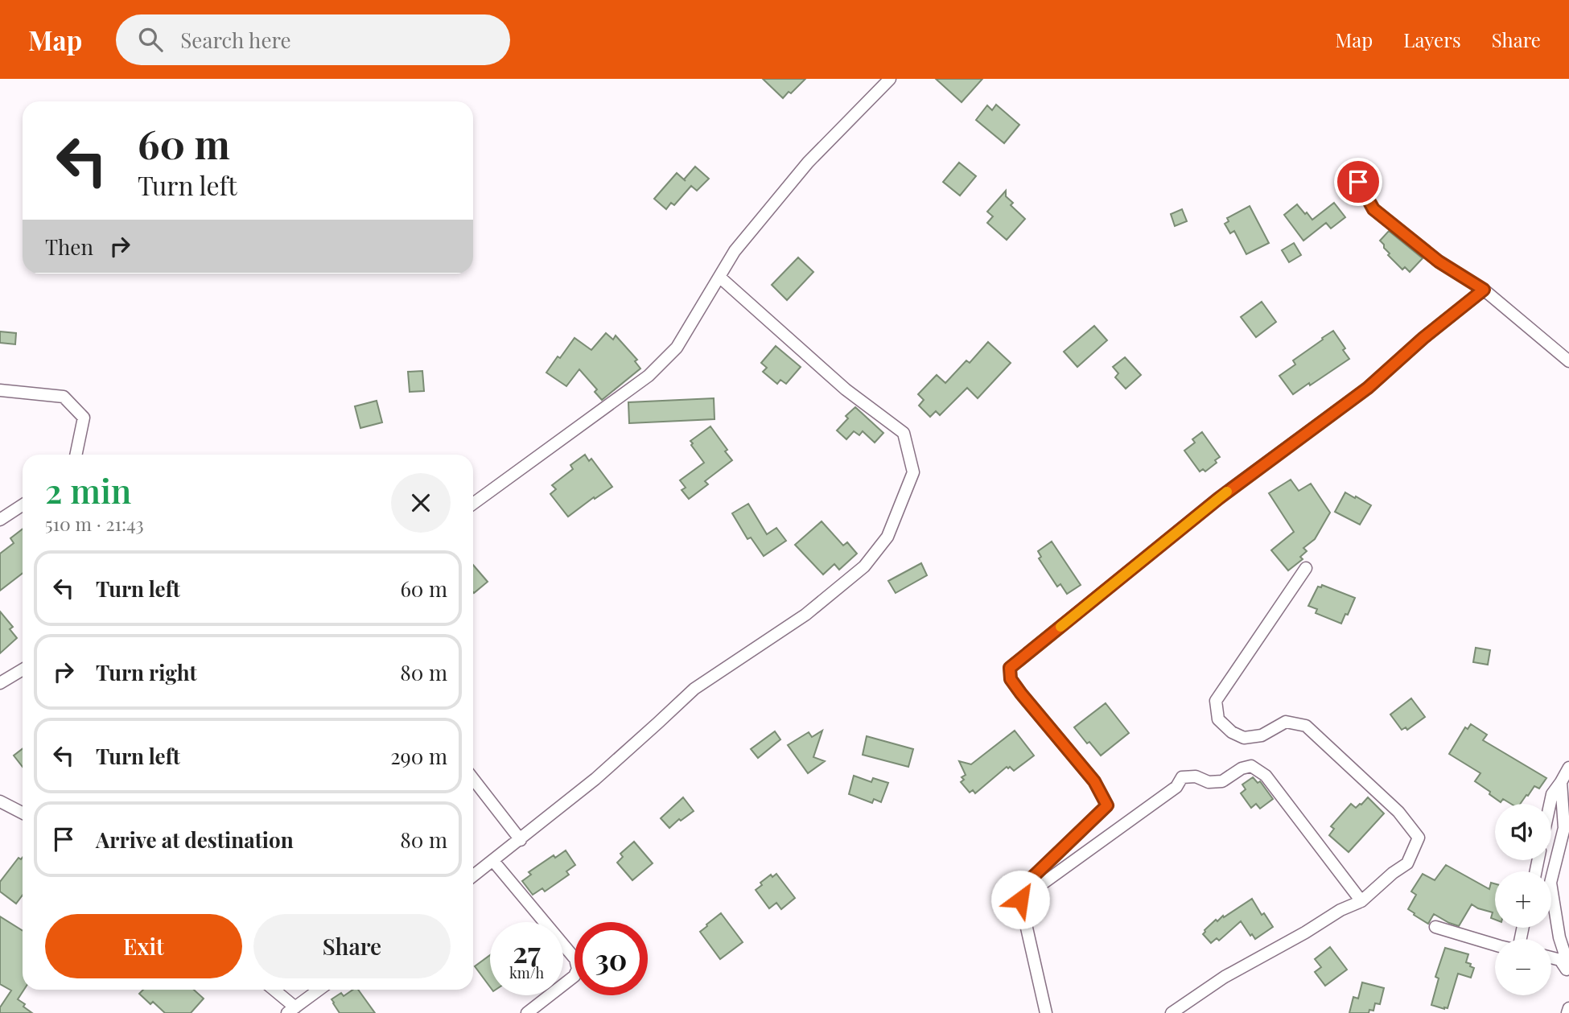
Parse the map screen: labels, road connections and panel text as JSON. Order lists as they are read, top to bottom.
{
  "page": {
    "header": "Map",
    "search": "Search here",
    "nav": ["Map", "Layers", "Share"],
    "turn": ["60 m", "Turn left"],
    "then": "Then",
    "heading": ["2 min", "510 m · 21:43"],
    "list": [
      {
        "name": "Turn left",
        "value": "60 m"
      },
      {
        "name": "Turn right",
        "value": "80 m"
      },
      {
        "name": "Turn left",
        "value": "290 m"
      },
      {
        "name": "Arrive at destination",
        "value": "80 m"
      }
    ],
    "map_buttons": ["+", "−"],
    "buttons": ["Exit", "Share"],
    "speed": "27 km/h",
    "limit": "30"
  }
}
